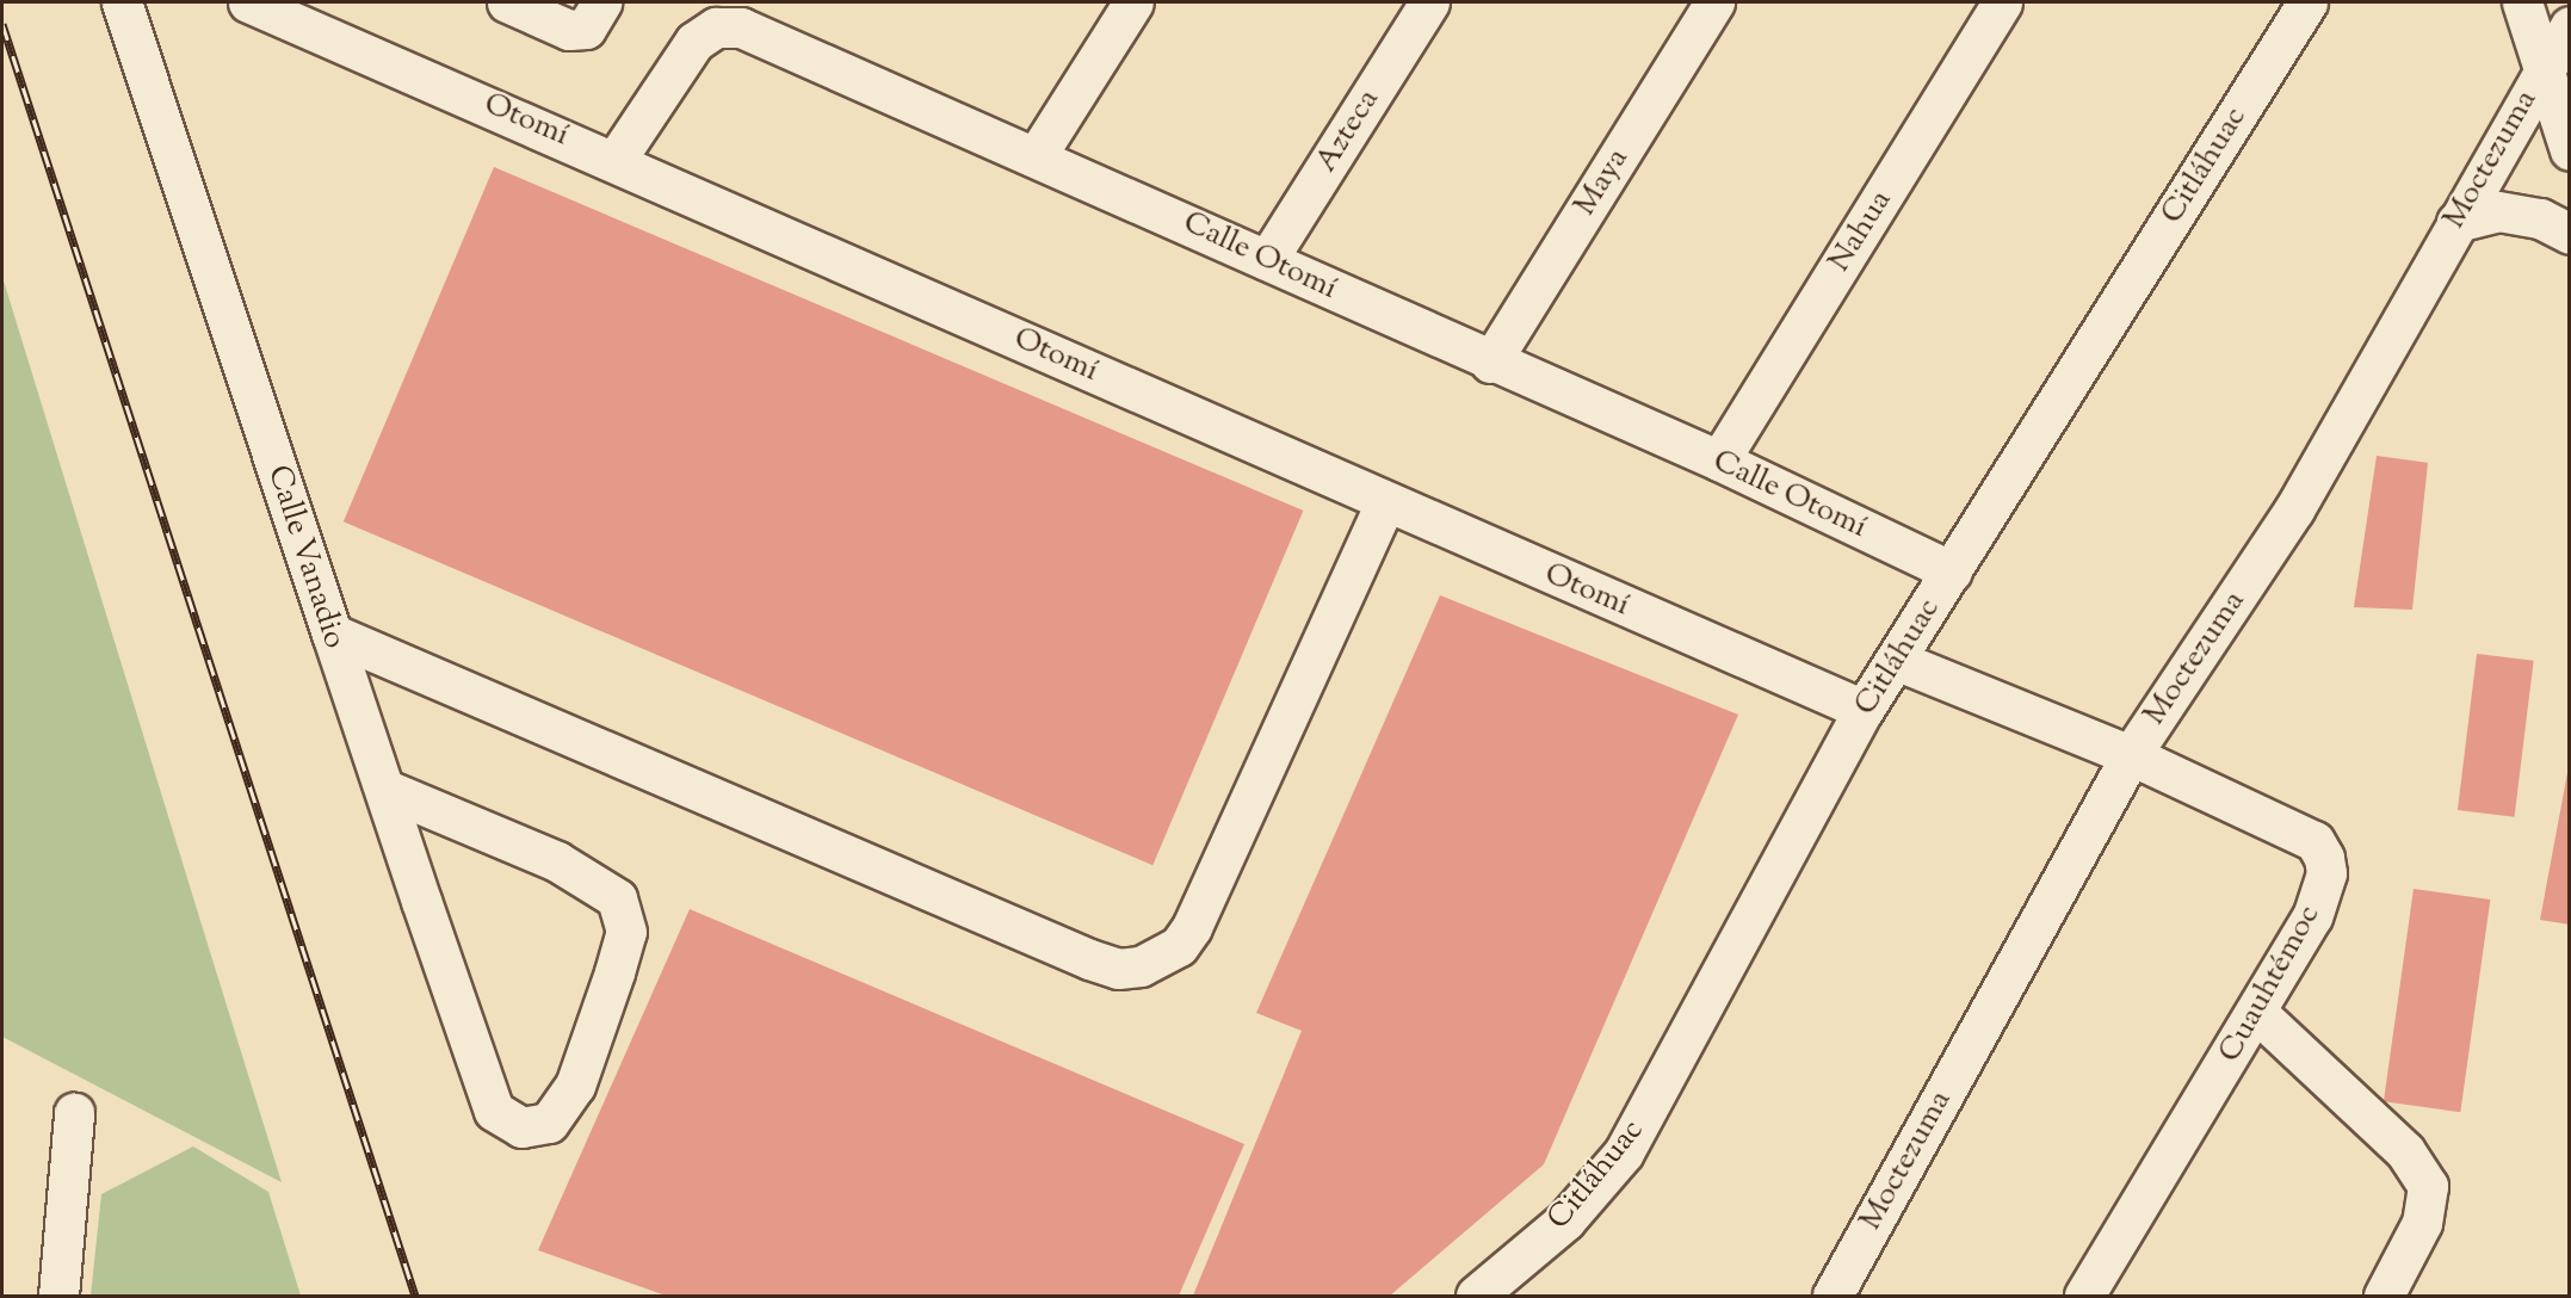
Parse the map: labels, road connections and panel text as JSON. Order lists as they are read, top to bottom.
{
  "streets": {
    "street": [
      "Otomí",
      "Azteca",
      "Moctezuma",
      "Citláhuac",
      "Maya",
      "Nahua",
      "Calle Otomí",
      "Calle Vanadio",
      "Cuauhtémoc"
    ]
  },
  "crossings": [
    ["Otomí", "Citláhuac"],
    ["Otomí", "Calle Otomí"],
    ["Azteca", "Calle Otomí"],
    ["Moctezuma", "Cuauhtémoc"],
    ["Citláhuac", "Calle Otomí"],
    ["Maya", "Calle Otomí"],
    ["Nahua", "Calle Otomí"]
  ]
}
